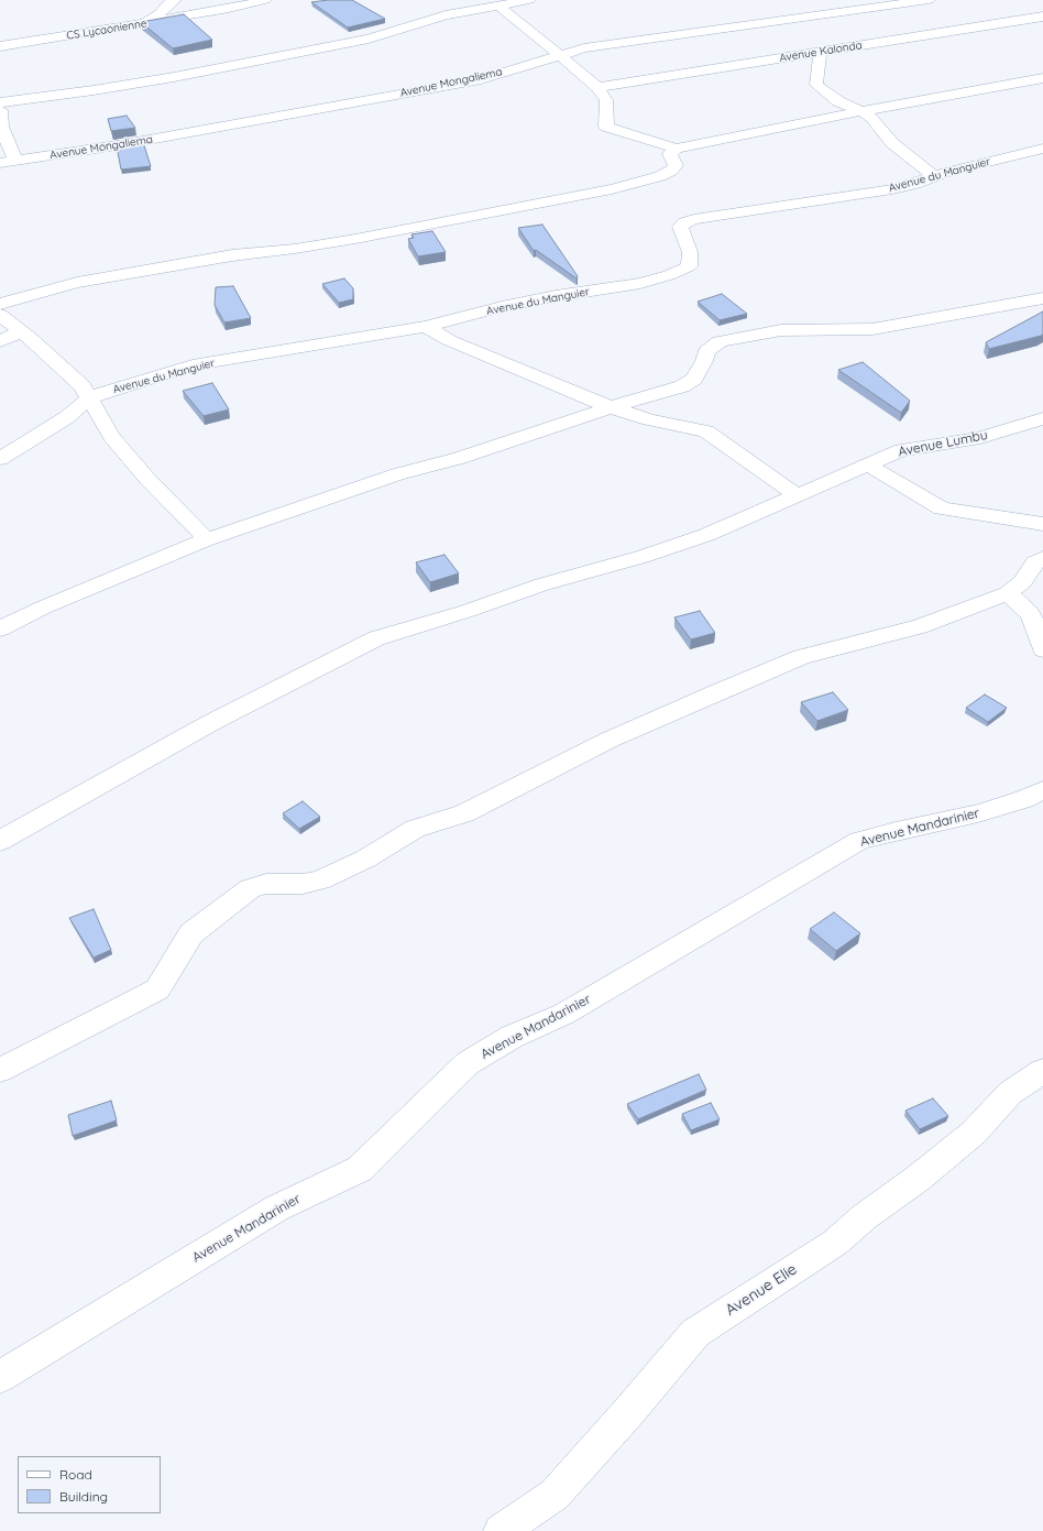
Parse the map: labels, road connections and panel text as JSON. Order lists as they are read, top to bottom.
{
  "streets": {
    "street": [
      "CS Lycaonienne",
      "Avenue Kalonda",
      "Avenue Mongaliema",
      "Avenue du Manguier",
      "Avenue Lumbu",
      "Avenue Mandarinier",
      "Avenue Elie"
    ]
  },
  "legend": ["Road", "Building"]
}
